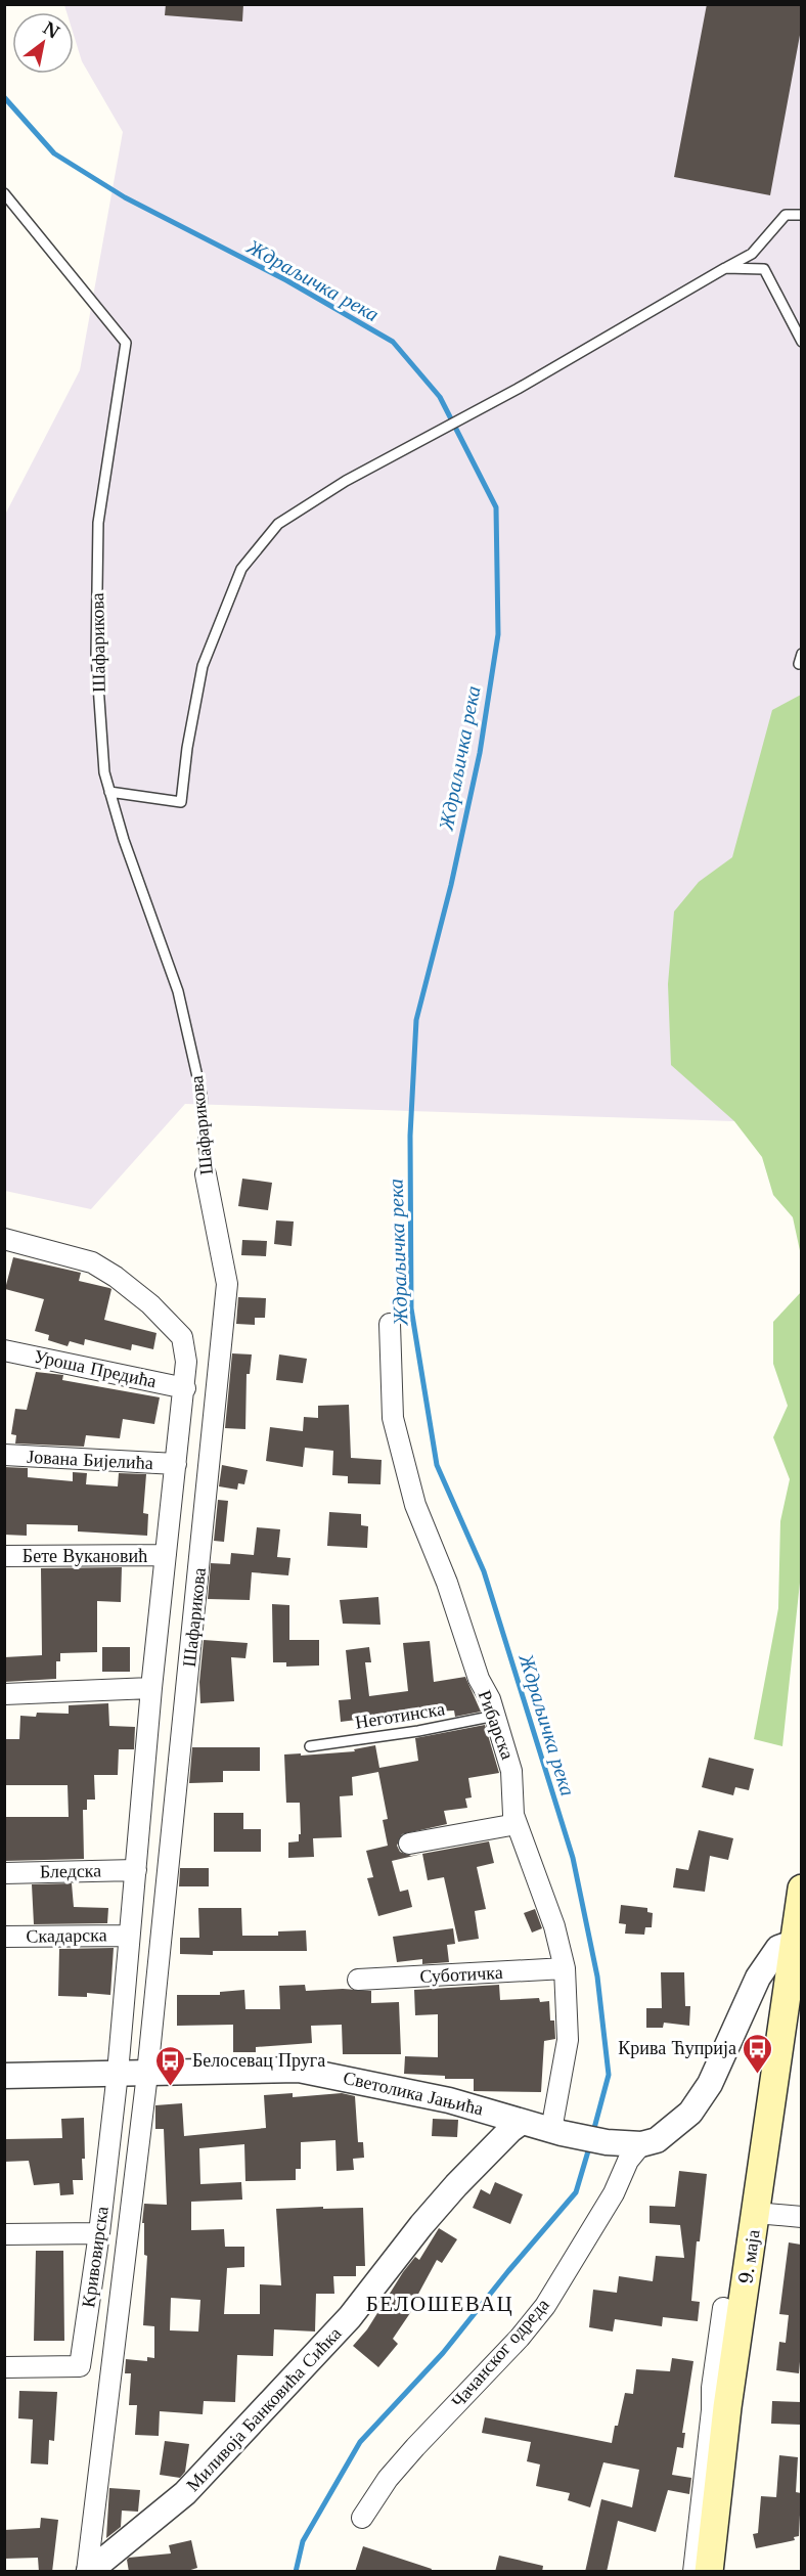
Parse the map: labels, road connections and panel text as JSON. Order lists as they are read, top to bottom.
{
  "streets": {
    "main road": ["9. маја"],
    "street": [
      "Шафарикова",
      "Уроша Предића",
      "Јована Бијелића",
      "Бете Вукановић",
      "Рибарска",
      "Бледска",
      "Скадарска",
      "Суботичка",
      "Светолика Јањића",
      "Кривовирска",
      "Чачанског одреда",
      "Миливоја Банковића Сићка"
    ],
    "lane": ["Неготинска"]
  },
  "crossings": [
    ["Шафарикова", "Светолика Јањића"],
    ["Шафарикова", "Миливоја Банковића Сићка"],
    ["Уроша Предића", "Кривовирска"],
    ["Јована Бијелића", "Кривовирска"],
    ["Бете Вукановић", "Кривовирска"],
    ["Неготинска", "Рибарска"],
    ["Рибарска", "Суботичка"],
    ["Рибарска", "Светолика Јањића"],
    ["Бледска", "Кривовирска"],
    ["Скадарска", "Кривовирска"],
    ["Светолика Јањића", "Кривовирска"],
    ["Светолика Јањића", "Чачанског одреда"],
    ["Светолика Јањића", "Миливоја Банковића Сићка"]
  ],
  "districts": ["БЕЛОШЕВАЦ"],
  "water": ["Ждраљичка река"],
  "places": {
    "bus stop": ["Крива Ћуприја", "Белосевац Пруга"]
  },
  "north": "top right"
}
